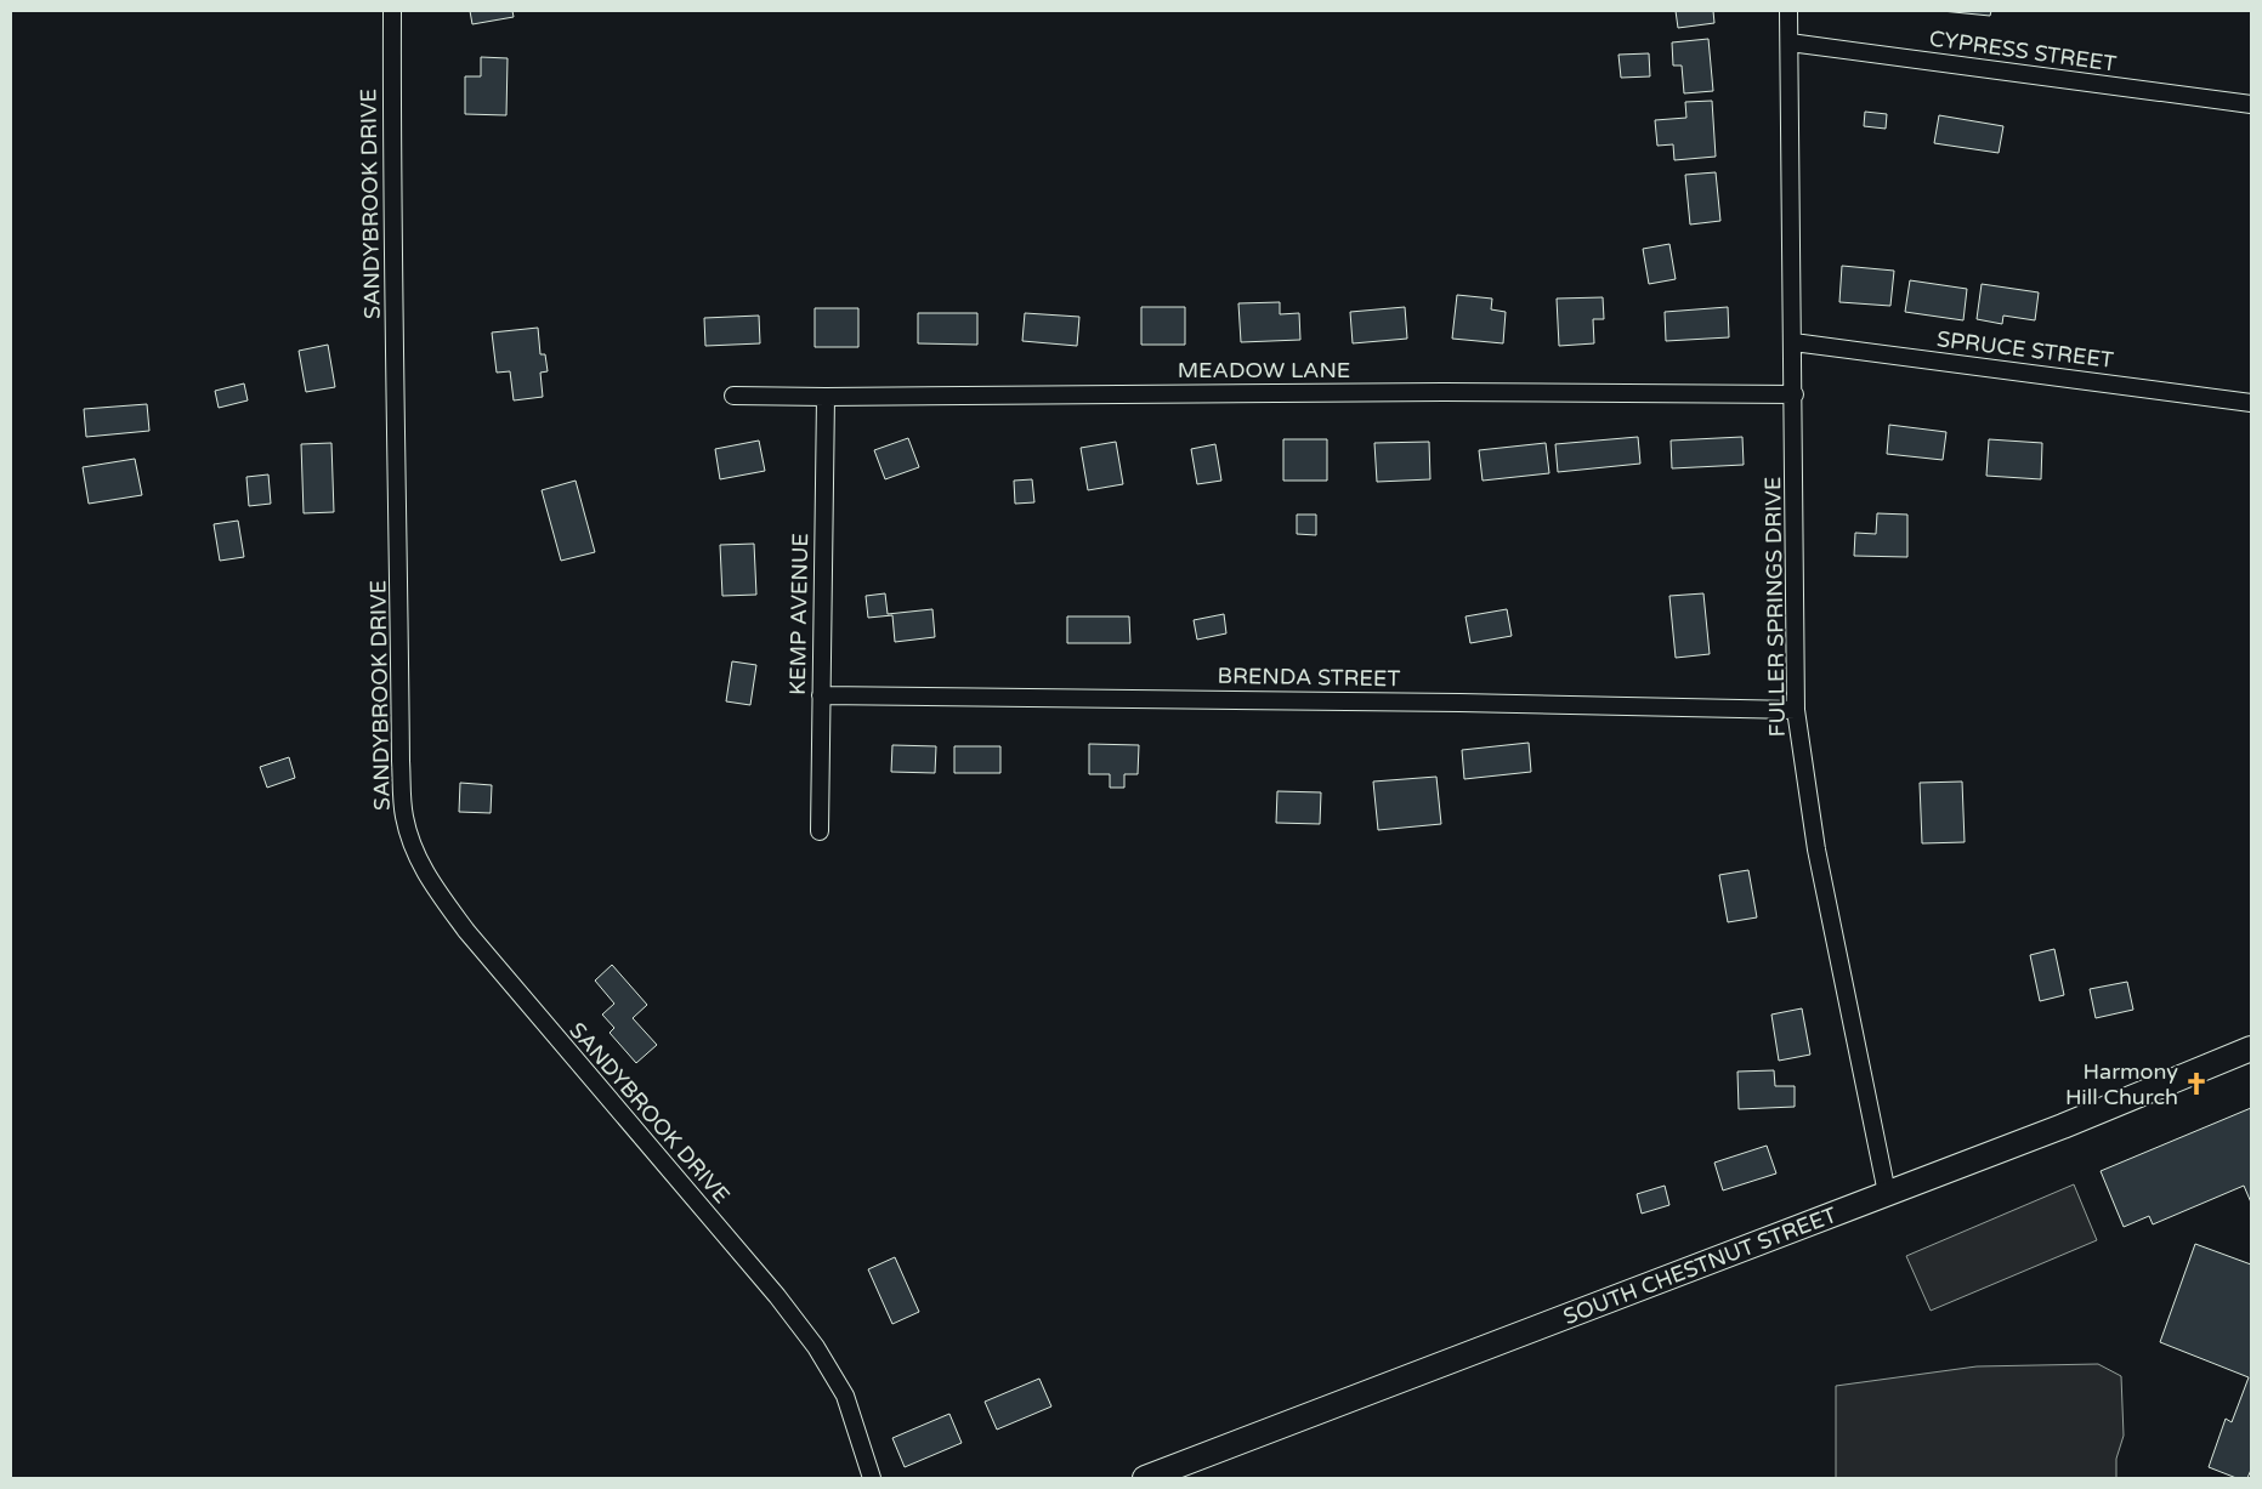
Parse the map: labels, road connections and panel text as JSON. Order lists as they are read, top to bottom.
{
  "streets": {
    "main road": ["SOUTH CHESTNUT STREET"],
    "street": [
      "CYPRESS STREET",
      "SANDYBROOK DRIVE",
      "SPRUCE STREET",
      "MEADOW LANE",
      "FULLER SPRINGS DRIVE",
      "KEMP AVENUE",
      "BRENDA STREET"
    ]
  },
  "crossings": [
    ["CYPRESS STREET", "FULLER SPRINGS DRIVE"],
    ["SPRUCE STREET", "FULLER SPRINGS DRIVE"],
    ["MEADOW LANE", "FULLER SPRINGS DRIVE"],
    ["MEADOW LANE", "KEMP AVENUE"],
    ["FULLER SPRINGS DRIVE", "BRENDA STREET"],
    ["FULLER SPRINGS DRIVE", "SOUTH CHESTNUT STREET"],
    ["KEMP AVENUE", "BRENDA STREET"]
  ],
  "places": {
    "church": ["Harmony Hill Church"]
  }
}
